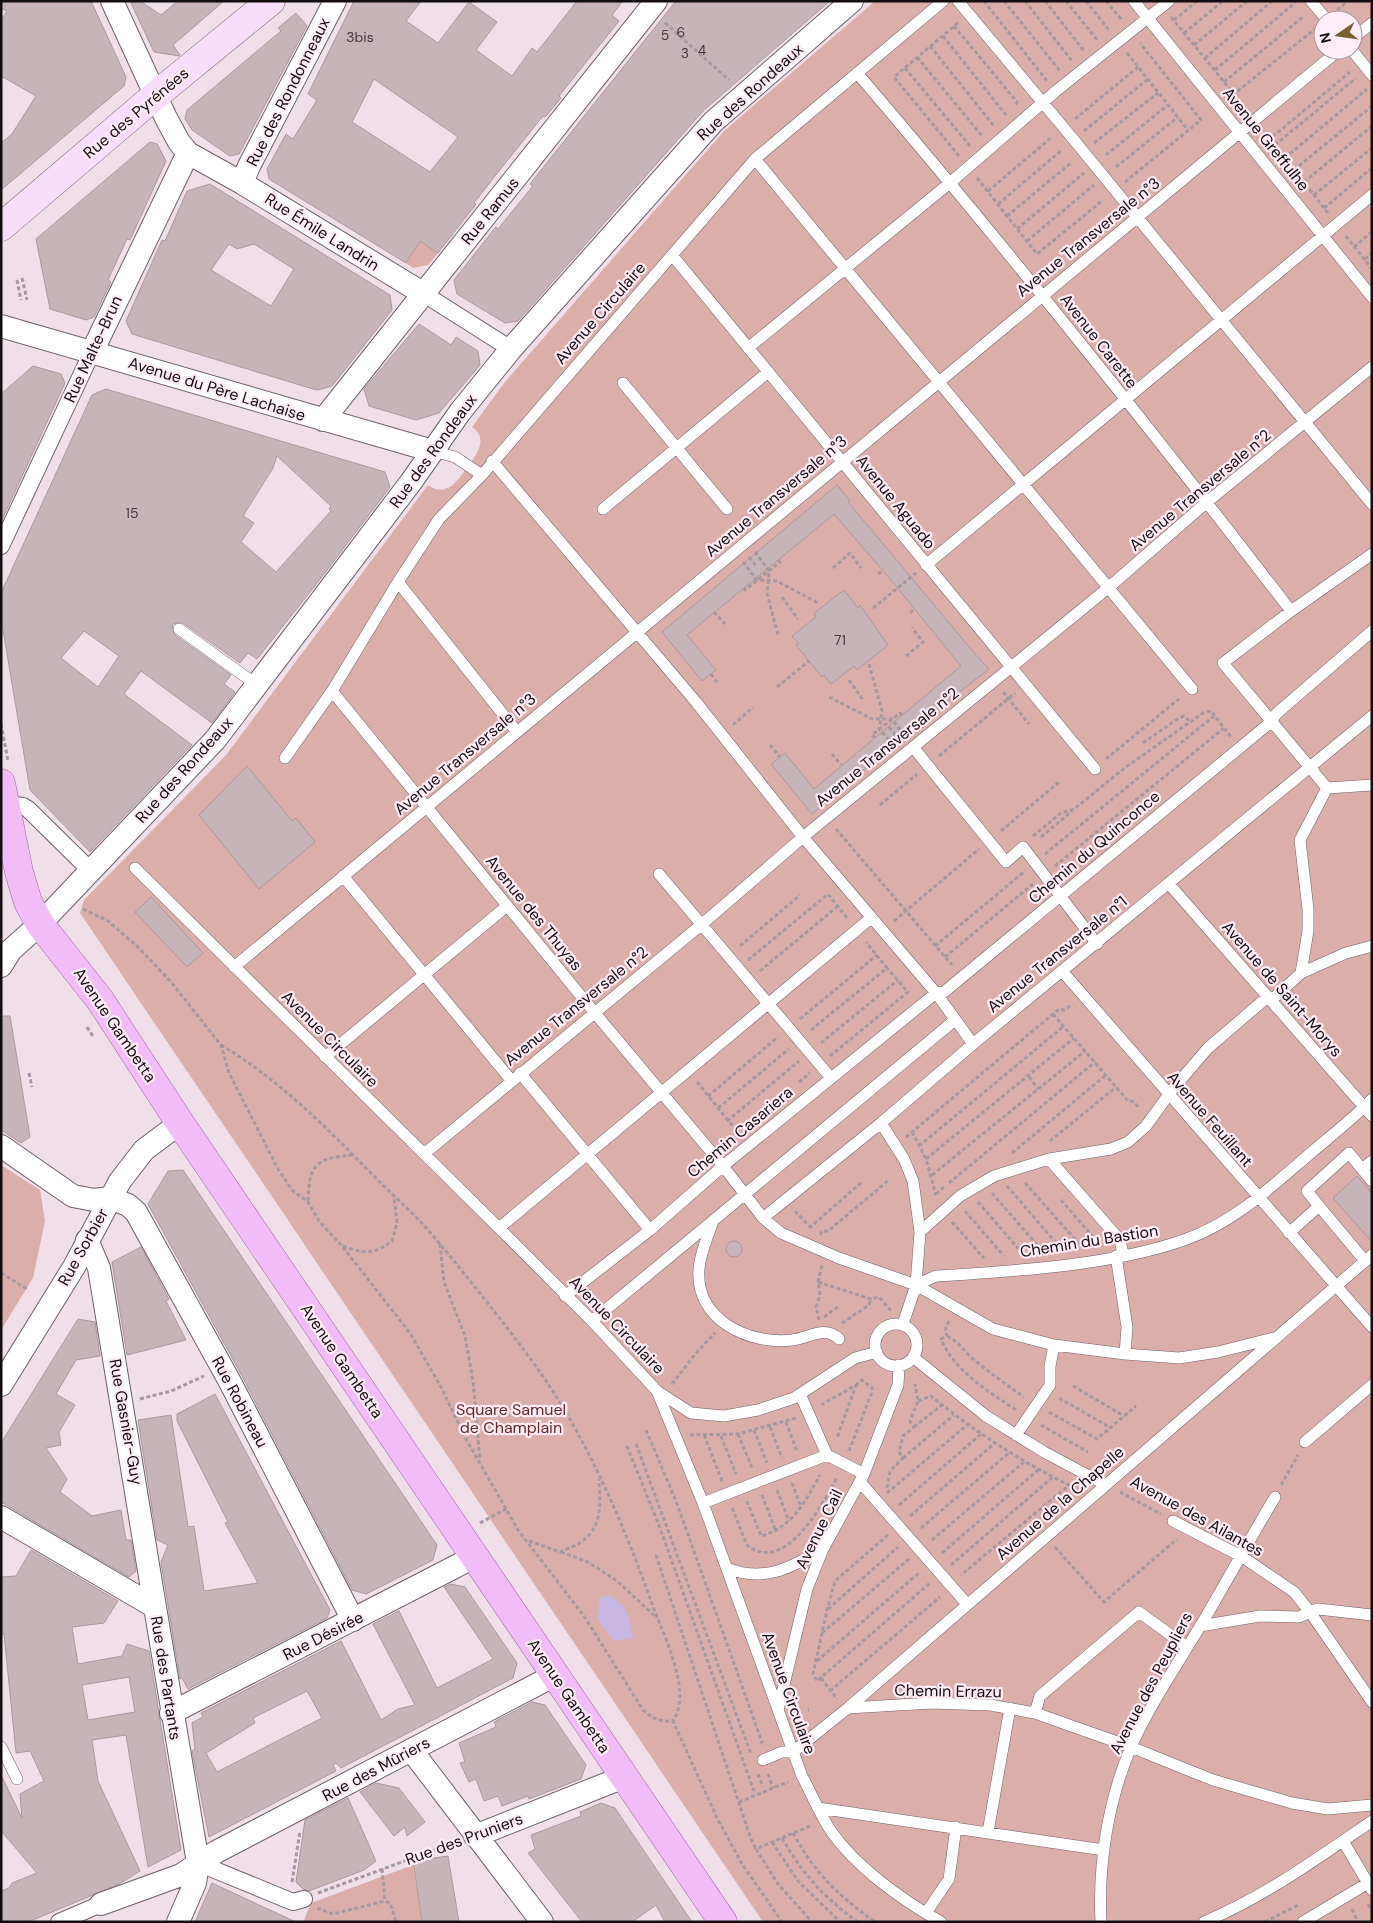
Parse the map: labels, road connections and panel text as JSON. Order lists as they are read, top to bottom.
{
  "streets": {
    "main road": ["Rue des Pyrénées", "Avenue Gambetta"],
    "street": [
      "Rue des Rondonneaux",
      "Rue des Rondeaux",
      "Rue Ramus",
      "Rue Émile Landrin",
      "Rue Malte-Brun",
      "Avenue du Père Lachaise",
      "Rue Sorbier",
      "Rue Robineau",
      "Rue Gasnier-Guy",
      "Rue Désirée",
      "Rue des Partants",
      "Rue des Mûriers",
      "Rue des Pruniers"
    ],
    "lane": [
      "Avenue Greffulhe",
      "Avenue Transversale n°3",
      "Avenue Circulaire",
      "Avenue Carette",
      "Avenue Transversale n°2",
      "Avenue Aguado",
      "Chemin du Quinconce",
      "Avenue des Thuyas",
      "Avenue Transversale n°1",
      "Avenue de Saint-Morys",
      "Avenue Feuillant",
      "Chemin Casariera",
      "Chemin du Bastion",
      "Avenue de la Chapelle",
      "Avenue des Ailantes",
      "Avenue Cail",
      "Avenue des Peupliers",
      "Chemin Errazu"
    ]
  },
  "crossings": [
    ["Rue des Rondonneaux", "Rue Émile Landrin"],
    ["Rue des Rondeaux", "Rue Émile Landrin"],
    ["Rue des Rondeaux", "Avenue du Père Lachaise"],
    ["Rue des Rondeaux", "Avenue Gambetta"],
    ["Rue des Pyrénées", "Rue Émile Landrin"],
    ["Avenue Greffulhe", "Avenue Transversale n°3"],
    ["Rue Ramus", "Rue Émile Landrin"],
    ["Rue Ramus", "Avenue du Père Lachaise"],
    ["Rue Émile Landrin", "Rue Malte-Brun"],
    ["Avenue Transversale n°3", "Avenue Circulaire"],
    ["Avenue Transversale n°3", "Avenue Carette"],
    ["Avenue Transversale n°3", "Avenue Aguado"],
    ["Avenue Transversale n°3", "Avenue des Thuyas"],
    ["Avenue Circulaire", "Avenue Carette"],
    ["Avenue Circulaire", "Avenue Transversale n°2"],
    ["Avenue Circulaire", "Avenue Aguado"],
    ["Avenue Circulaire", "Avenue des Thuyas"],
    ["Avenue Circulaire", "Chemin Casariera"],
    ["Avenue Circulaire", "Avenue de la Chapelle"],
    ["Avenue Circulaire", "Avenue Cail"],
    ["Avenue Carette", "Avenue Transversale n°2"],
    ["Rue Malte-Brun", "Avenue du Père Lachaise"],
    ["Avenue Transversale n°2", "Avenue Aguado"],
    ["Avenue Transversale n°2", "Avenue des Thuyas"],
    ["Chemin du Quinconce", "Chemin Casariera"],
    ["Avenue des Thuyas", "Avenue Transversale n°1"],
    ["Avenue des Thuyas", "Chemin Casariera"],
    ["Avenue des Thuyas", "Chemin du Bastion"],
    ["Avenue des Thuyas", "Avenue de la Chapelle"],
    ["Avenue Transversale n°1", "Avenue de Saint-Morys"],
    ["Avenue Transversale n°1", "Avenue Feuillant"],
    ["Avenue de Saint-Morys", "Chemin du Bastion"],
    ["Avenue Gambetta", "Rue Sorbier"],
    ["Avenue Gambetta", "Rue Désirée"],
    ["Avenue Gambetta", "Rue des Mûriers"],
    ["Avenue Gambetta", "Rue des Pruniers"],
    ["Avenue Feuillant", "Chemin du Bastion"],
    ["Avenue Feuillant", "Avenue de la Chapelle"],
    ["Rue Sorbier", "Rue Robineau"],
    ["Rue Sorbier", "Rue Gasnier-Guy"],
    ["Rue Robineau", "Rue Désirée"],
    ["Rue Gasnier-Guy", "Rue des Partants"],
    ["Avenue de la Chapelle", "Avenue des Ailantes"],
    ["Avenue de la Chapelle", "Chemin Errazu"],
    ["Avenue des Ailantes", "Avenue Cail"],
    ["Avenue des Ailantes", "Avenue des Peupliers"],
    ["Rue Désirée", "Rue des Partants"],
    ["Rue des Partants", "Rue des Mûriers"],
    ["Avenue des Peupliers", "Chemin Errazu"]
  ],
  "parks": ["Square Samuel de Champlain"],
  "house_numbers": [
    "6",
    "5",
    "3bis",
    "4",
    "3",
    "15",
    "71"
  ],
  "north": "left"
}
